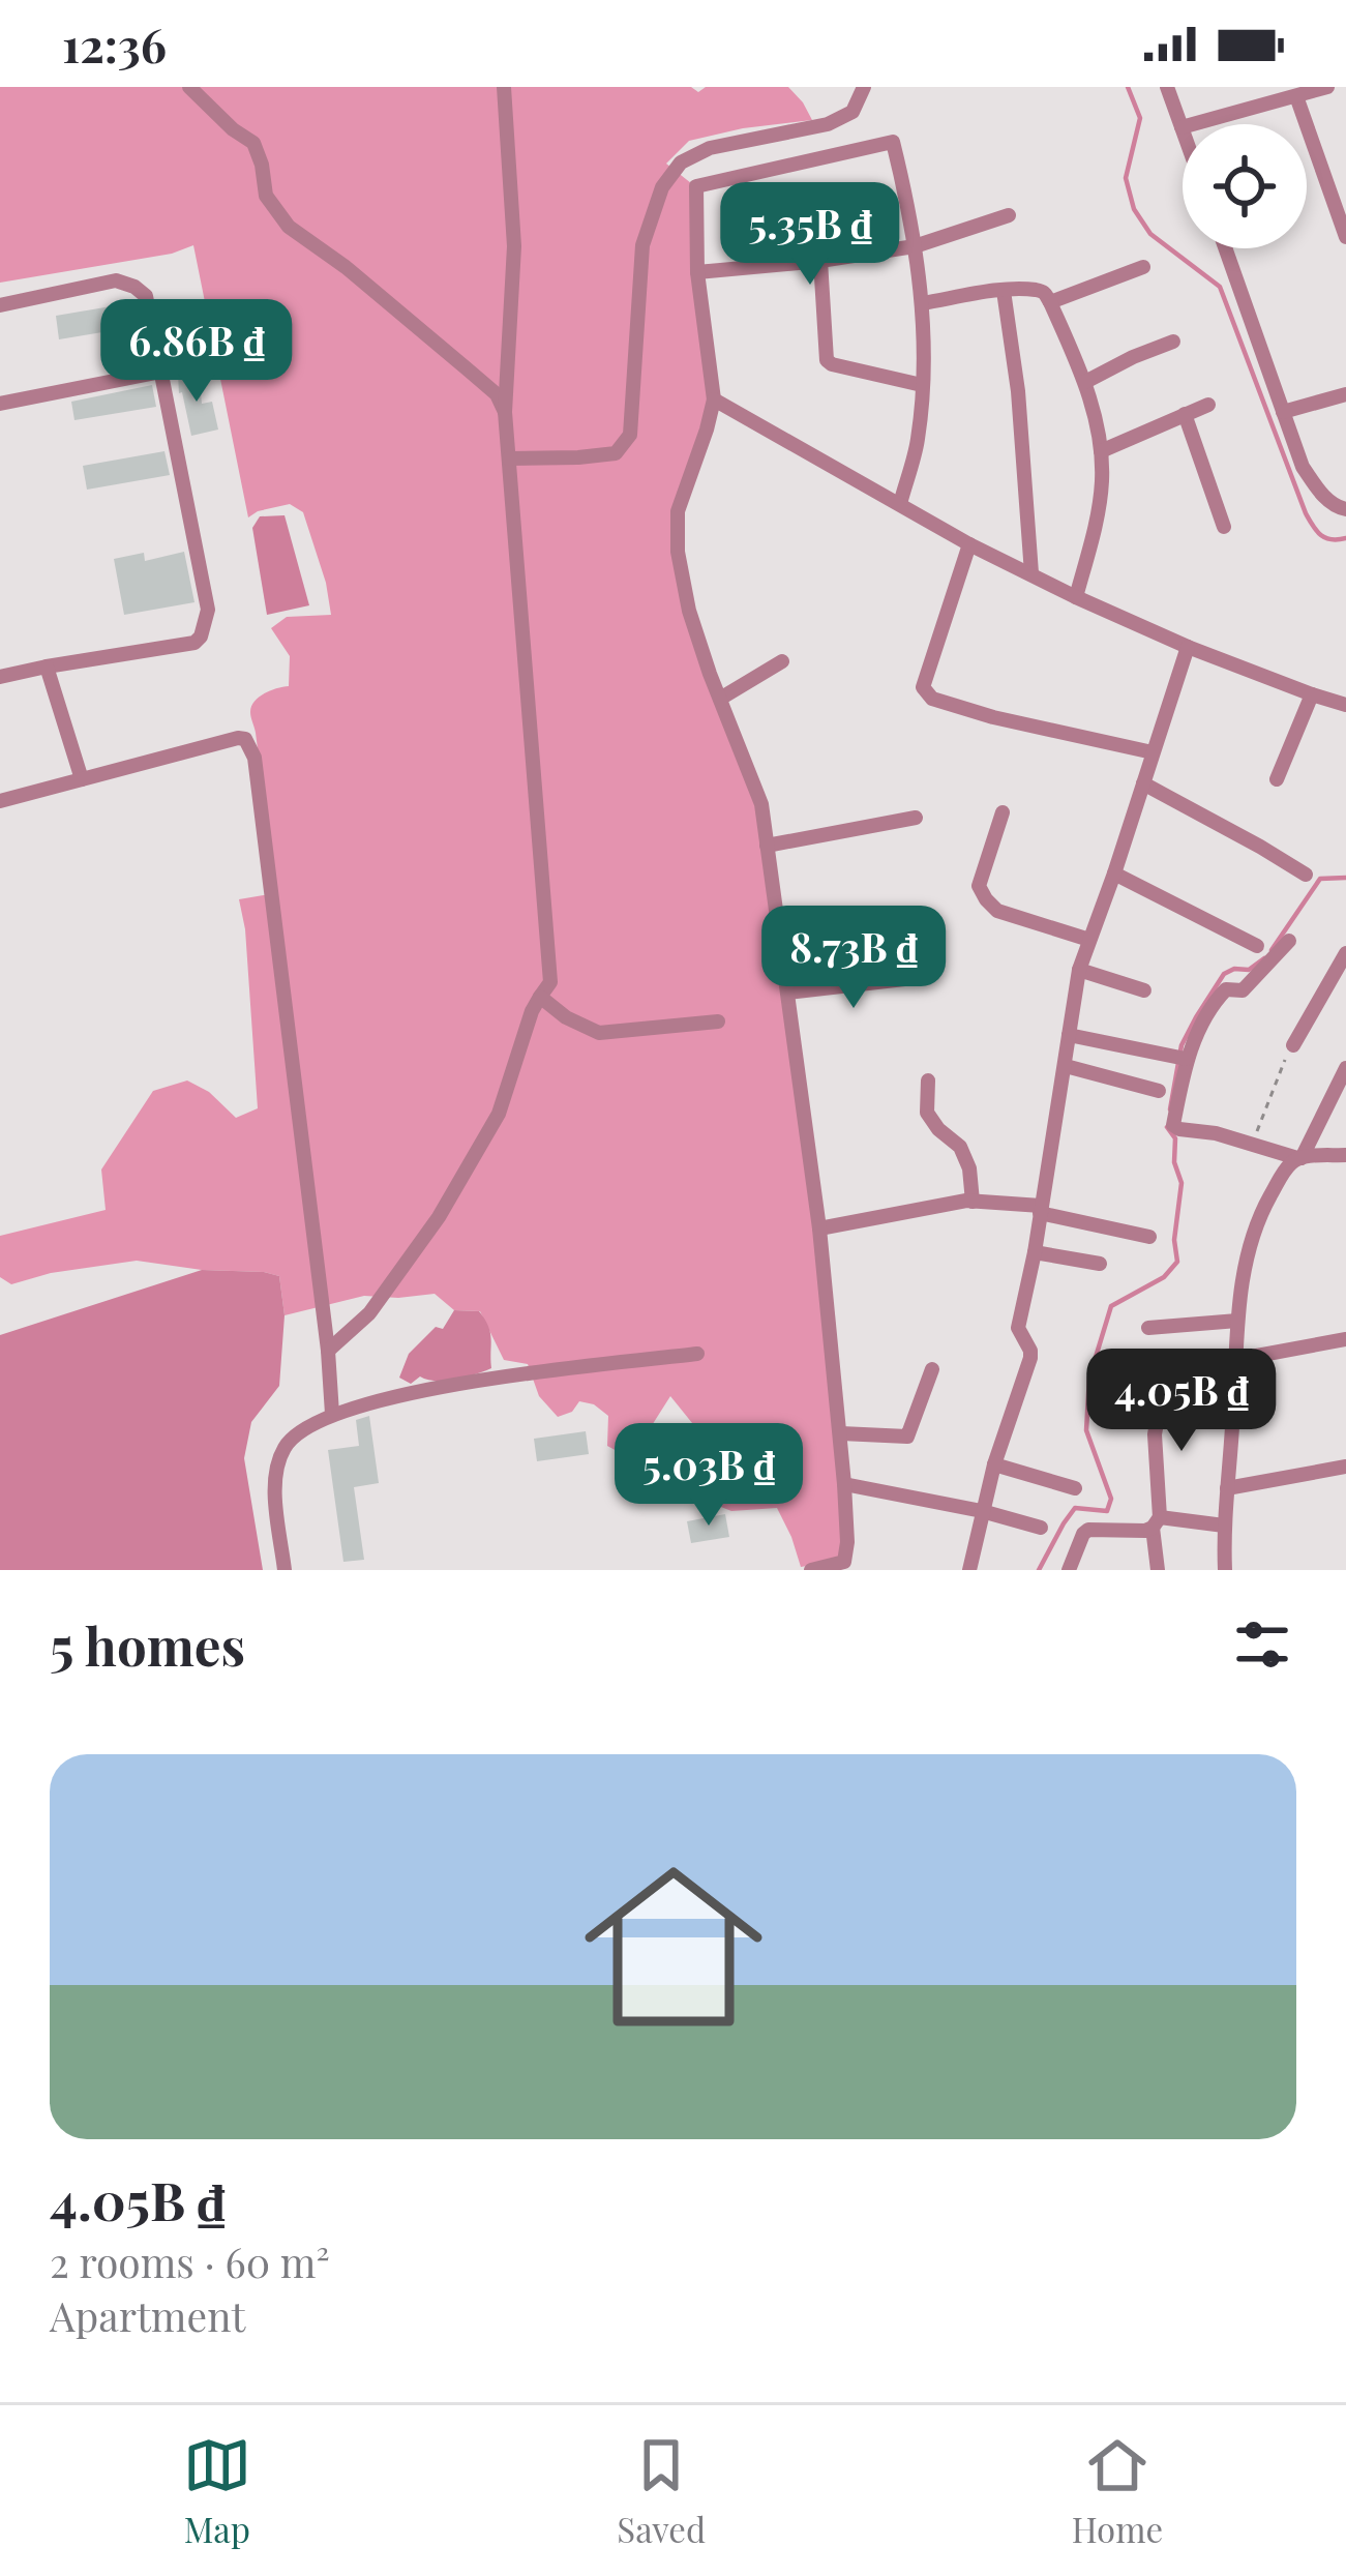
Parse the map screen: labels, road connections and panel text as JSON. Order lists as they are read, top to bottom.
{
  "page": {
    "status": "12:36",
    "price": [
      "5.35B ₫",
      "6.86B ₫",
      "8.73B ₫",
      "4.05B ₫",
      "5.03B ₫"
    ],
    "heading": "5 homes",
    "list": [
      {
        "name": "4.05B ₫",
        "note": "2 rooms · 60 m² · Apartment"
      }
    ],
    "tabs": ["Map", "Saved", "Home"]
  }
}
